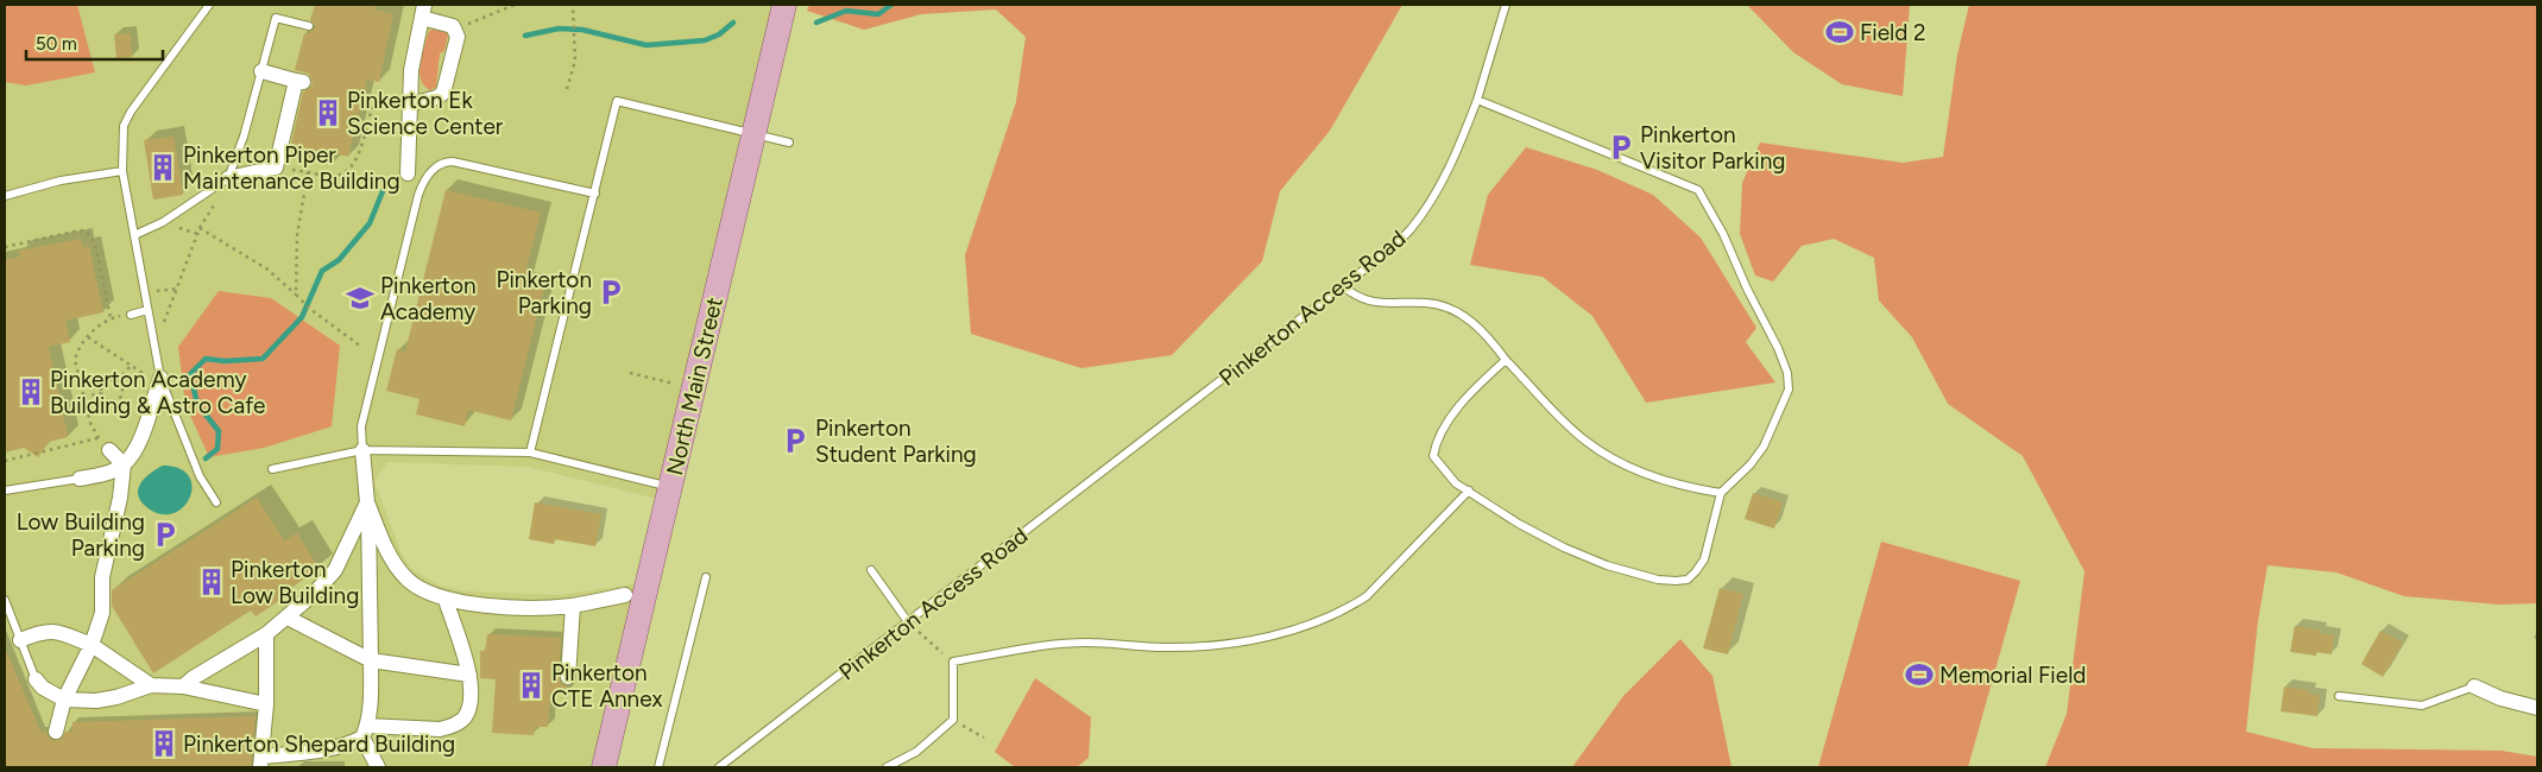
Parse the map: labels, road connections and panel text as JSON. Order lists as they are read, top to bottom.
{
  "streets": {
    "main road": ["North Main Street"],
    "lane": ["Pinkerton Access Road"]
  },
  "places": {
    "sports": ["Field 2", "Memorial Field"],
    "building": [
      "Pinkerton Ek Science Center",
      "Pinkerton Piper Maintenance Building",
      "Pinkerton Academy Building & Astro Cafe",
      "Pinkerton Low Building",
      "Pinkerton CTE Annex",
      "Pinkerton Shepard Building"
    ],
    "parking": [
      "Pinkerton Visitor Parking",
      "Pinkerton Parking",
      "Pinkerton Student Parking",
      "Low Building Parking"
    ],
    "school or university": ["Pinkerton Academy"]
  },
  "scale_bar": "50 m"
}
